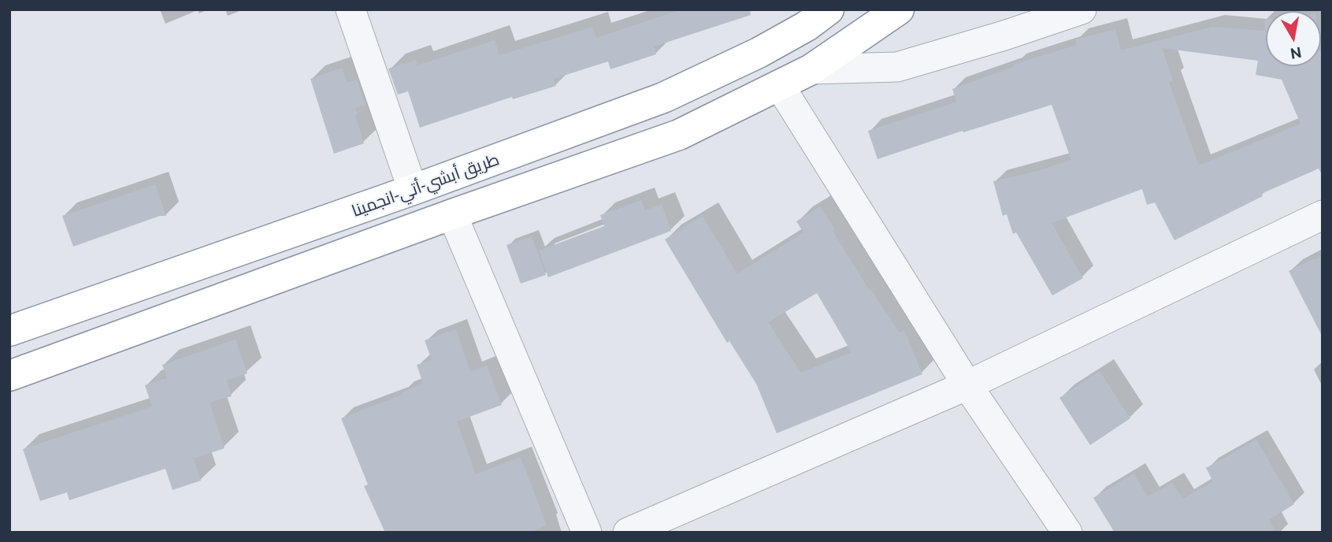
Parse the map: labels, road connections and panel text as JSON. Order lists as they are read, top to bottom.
{
  "streets": {
    "highway": ["طريق أبشي-أتي-انجمينا"]
  },
  "north": "bottom"
}
